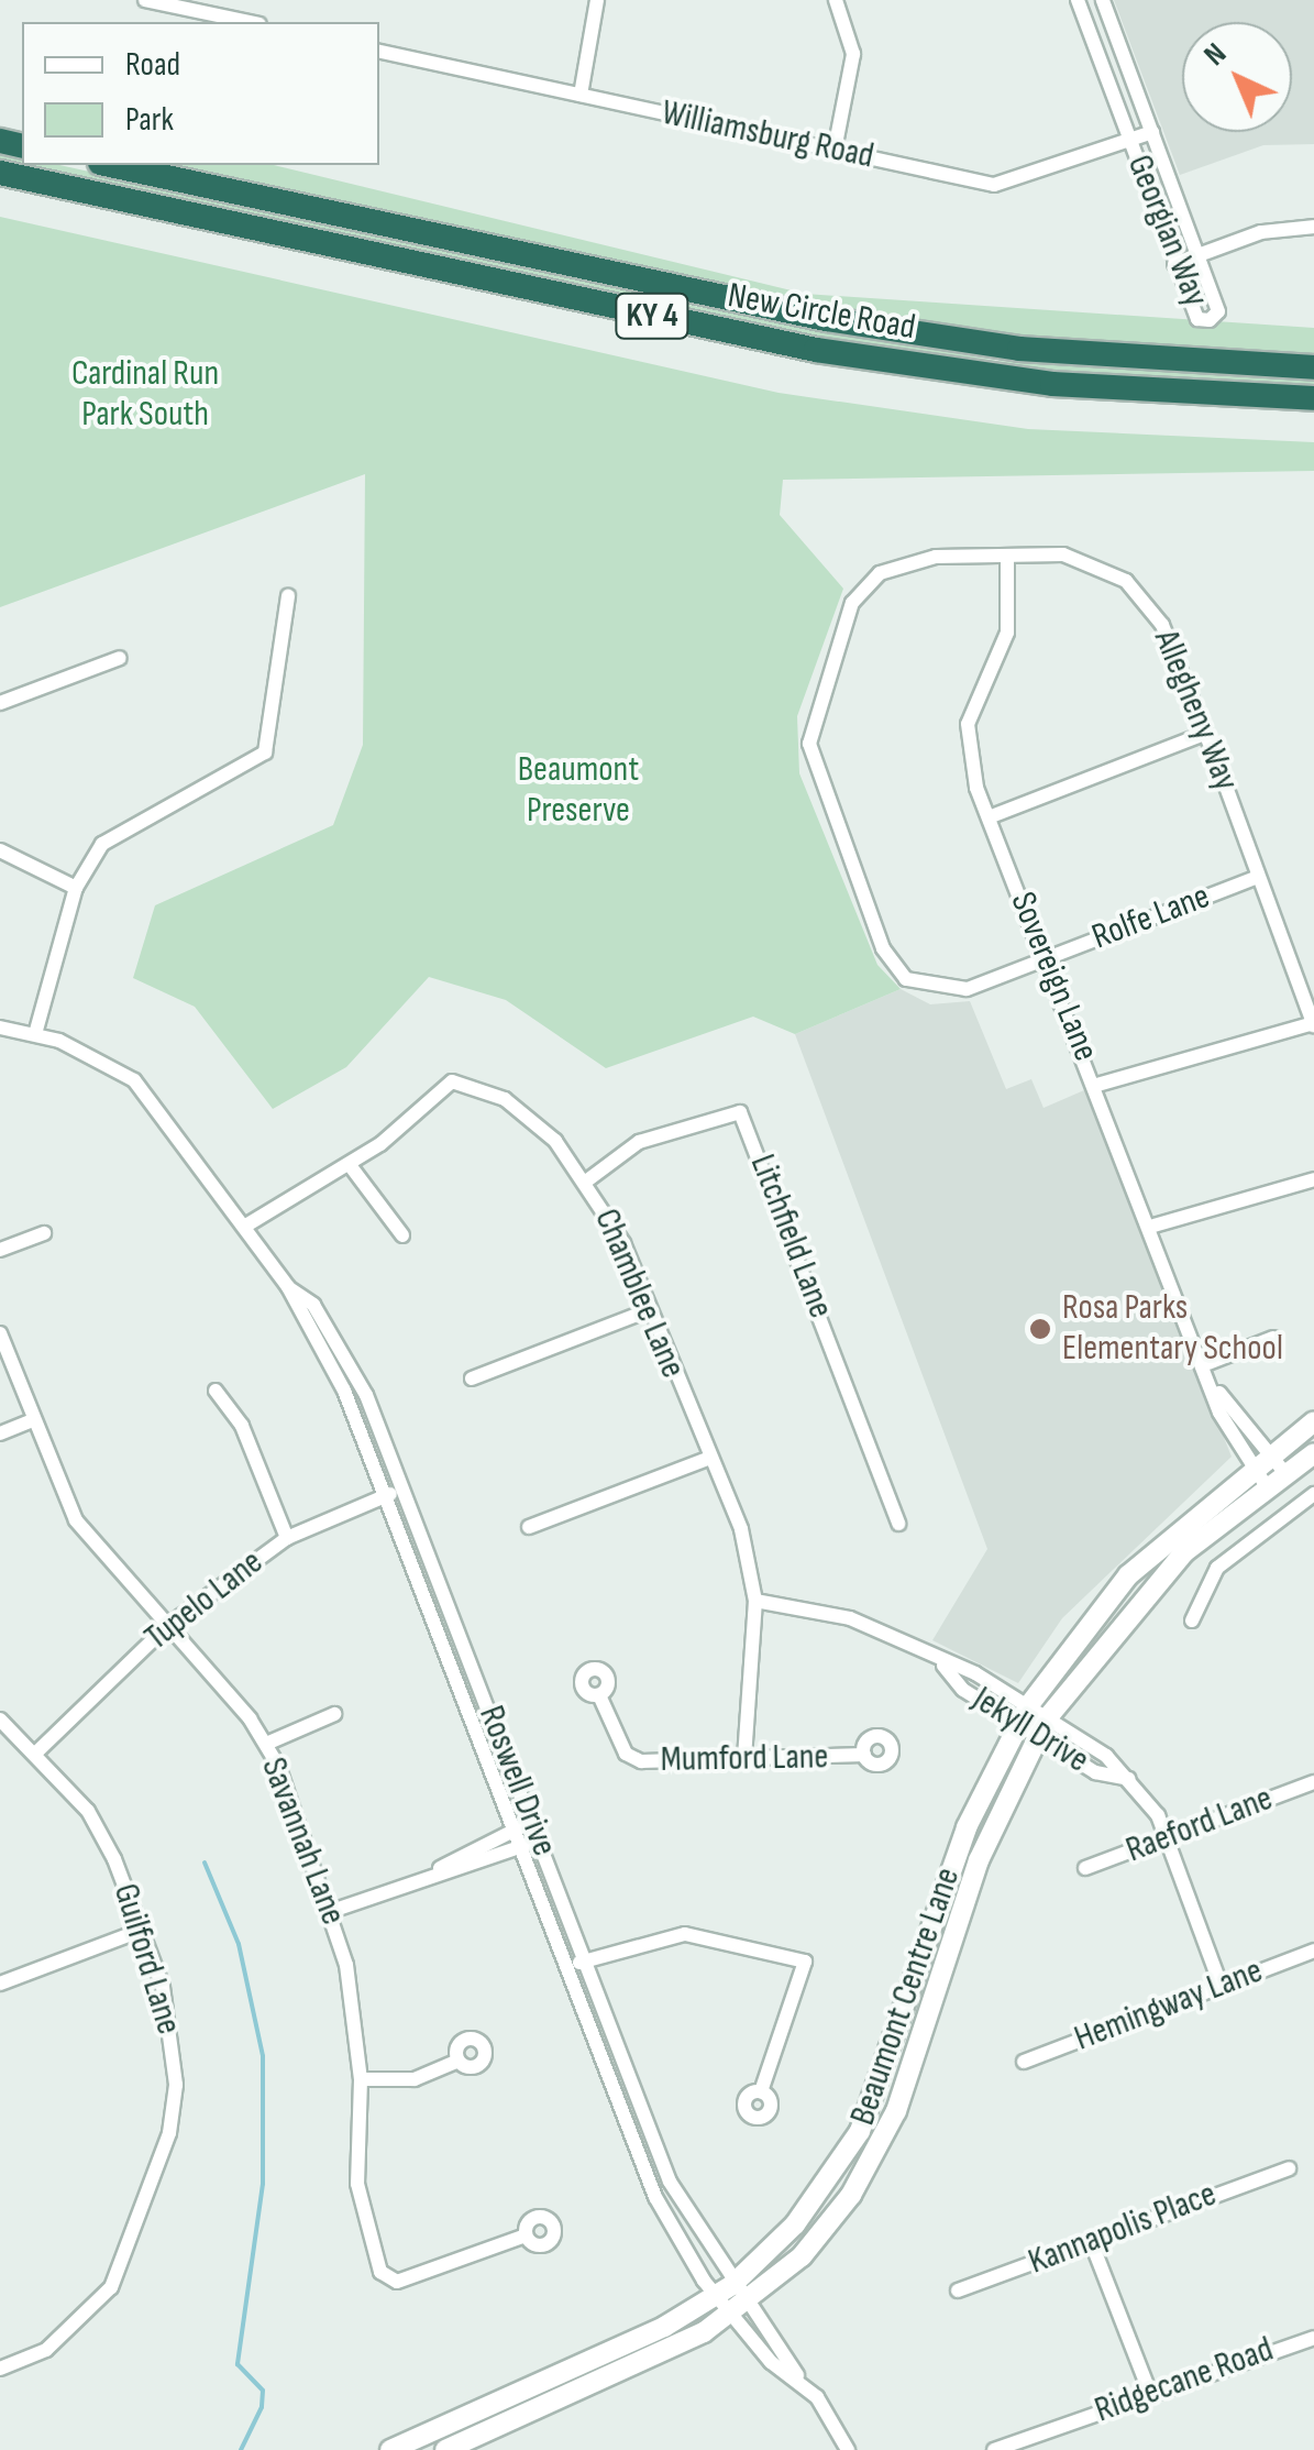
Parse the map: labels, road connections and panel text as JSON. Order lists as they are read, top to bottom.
{
  "streets": {
    "highway": ["New Circle Road", "KY 4"],
    "street": [
      "Williamsburg Road",
      "Georgian Way",
      "Allegheny Way",
      "Rolfe Lane",
      "Sovereign Lane",
      "Litchfield Lane",
      "Chamblee Lane",
      "Tupelo Lane",
      "Jekyll Drive",
      "Mumford Lane",
      "Roswell Drive",
      "Raeford Lane",
      "Savannah Lane",
      "Guilford Lane",
      "Beaumont Centre Lane",
      "Hemingway Lane",
      "Kannapolis Place",
      "Ridgecane Road"
    ]
  },
  "crossings": [
    ["Williamsburg Road", "Georgian Way"],
    ["Allegheny Way", "Rolfe Lane"],
    ["Allegheny Way", "Sovereign Lane"],
    ["Rolfe Lane", "Sovereign Lane"],
    ["Sovereign Lane", "Beaumont Centre Lane"],
    ["Litchfield Lane", "Chamblee Lane"],
    ["Chamblee Lane", "Jekyll Drive"],
    ["Chamblee Lane", "Mumford Lane"],
    ["Chamblee Lane", "Roswell Drive"],
    ["Tupelo Lane", "Roswell Drive"],
    ["Tupelo Lane", "Savannah Lane"],
    ["Tupelo Lane", "Guilford Lane"],
    ["Jekyll Drive", "Raeford Lane"],
    ["Jekyll Drive", "Beaumont Centre Lane"],
    ["Jekyll Drive", "Hemingway Lane"],
    ["Roswell Drive", "Beaumont Centre Lane"]
  ],
  "parks": ["Cardinal Run Park South", "Beaumont Preserve"],
  "places": ["Rosa Parks Elementary School"],
  "legend": ["Road", "Park"],
  "north": "top left"
}
